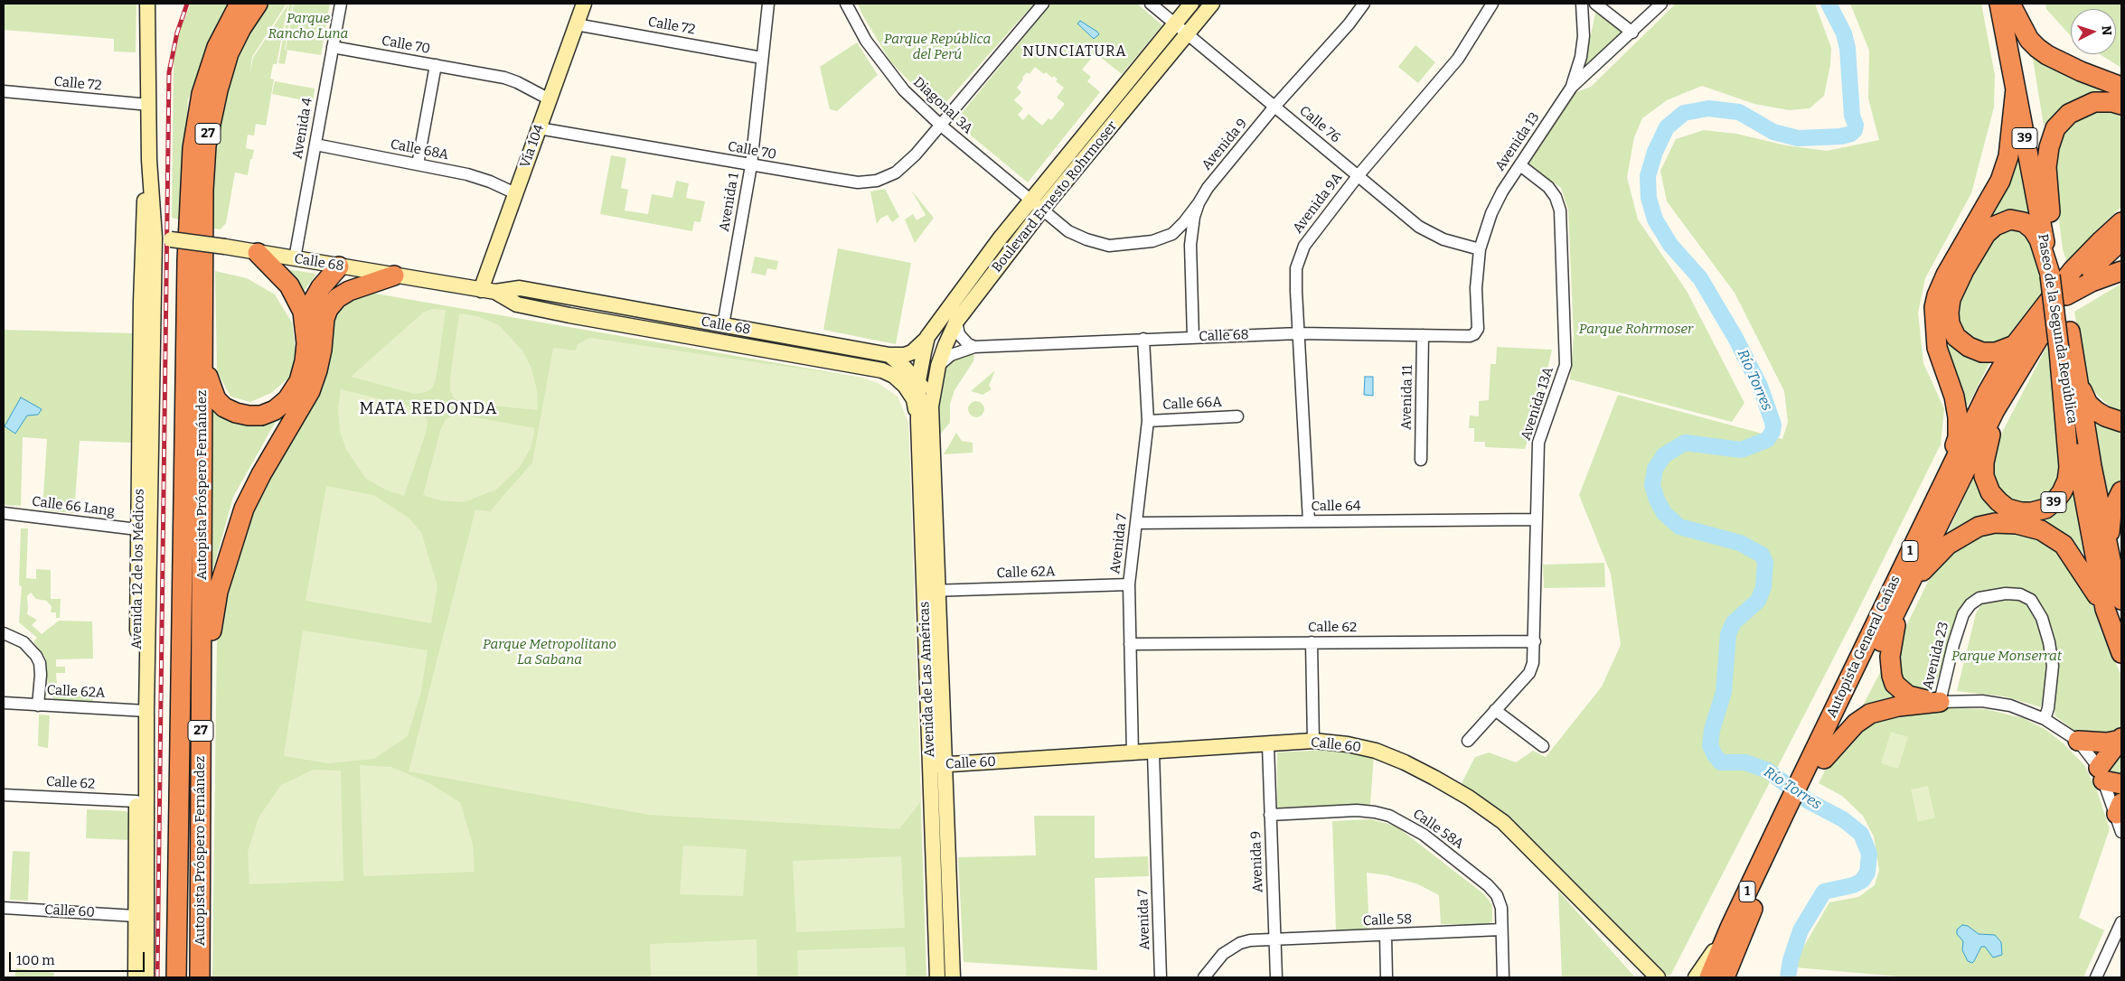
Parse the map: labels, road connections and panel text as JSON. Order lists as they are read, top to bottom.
{
  "streets": {
    "highway": [
      "27",
      "39",
      "Paseo de la Segunda República",
      "Autopista Próspero Fernández",
      "1",
      "Autopista General Cañas"
    ],
    "main road": [
      "Vía 104",
      "Boulevard Ernesto Rohrmoser",
      "Calle 68",
      "Avenida 12 de los Médicos",
      "Avenida de Las Américas",
      "Calle 60"
    ],
    "street": [
      "Calle 72",
      "Calle 70",
      "Diagonal 3A",
      "Calle 76",
      "Avenida 4",
      "Avenida 13",
      "Avenida 9",
      "Calle 68A",
      "Avenida 1",
      "Avenida 9A",
      "Avenida 11",
      "Calle 66A",
      "Avenida 13A",
      "Calle 66 Lang",
      "Calle 64",
      "Avenida 7",
      "Calle 62A",
      "Calle 62",
      "Avenida 23",
      "Calle 58A",
      "Calle 58"
    ]
  },
  "crossings": [
    ["Calle 72", "Vía 104"],
    ["Calle 72", "Avenida 1"],
    ["Calle 72", "Avenida 12 de los Médicos"],
    ["Calle 70", "Diagonal 3A"],
    ["Calle 70", "Avenida 4"],
    ["Calle 70", "Vía 104"],
    ["Calle 70", "Avenida 1"],
    ["Diagonal 3A", "Boulevard Ernesto Rohrmoser"],
    ["Calle 76", "Avenida 13"],
    ["Calle 76", "Avenida 9"],
    ["Calle 76", "Boulevard Ernesto Rohrmoser"],
    ["Calle 76", "Avenida 9A"],
    ["Avenida 4", "Calle 68A"],
    ["Avenida 4", "Calle 68"],
    ["39", "Paseo de la Segunda República"],
    ["39", "Autopista General Cañas"],
    ["Avenida 13", "Calle 68"],
    ["Avenida 13", "Avenida 13A"],
    ["Avenida 9", "Calle 68"],
    ["Avenida 9", "Calle 60"],
    ["Avenida 9", "Calle 58A"],
    ["Avenida 9", "Calle 58"],
    ["Vía 104", "Calle 68A"],
    ["Vía 104", "Calle 68"],
    ["Boulevard Ernesto Rohrmoser", "Calle 68"],
    ["Boulevard Ernesto Rohrmoser", "Avenida de Las Américas"],
    ["Avenida 1", "Calle 68"],
    ["Avenida 9A", "Calle 68"],
    ["Avenida 9A", "Calle 64"],
    ["Calle 68", "Avenida 11"],
    ["Calle 68", "Avenida 7"],
    ["Calle 68", "Avenida 12 de los Médicos"],
    ["Calle 68", "Avenida de Las Américas"],
    ["Calle 66A", "Avenida 7"],
    ["Avenida 13A", "Calle 64"],
    ["Avenida 13A", "Calle 62"],
    ["Calle 66 Lang", "Avenida 12 de los Médicos"],
    ["Calle 64", "Avenida 7"],
    ["Avenida 7", "Calle 62A"],
    ["Avenida 7", "Calle 62"],
    ["Avenida 7", "Calle 60"],
    ["Avenida 12 de los Médicos", "Calle 62A"],
    ["Avenida 12 de los Médicos", "Calle 62"],
    ["Avenida 12 de los Médicos", "Calle 60"],
    ["Calle 62A", "Avenida de Las Américas"],
    ["Avenida de Las Américas", "Calle 60"],
    ["Calle 58A", "Calle 58"]
  ],
  "districts": ["NUNCIATURA", "MATA REDONDA"],
  "water": ["Río Torres"],
  "parks": [
    "Parque Rancho Luna",
    "Parque República del Perú",
    "Parque Rohrmoser",
    "Parque Metropolitano La Sabana",
    "Parque Monserrat"
  ],
  "scale_bar": "100 m",
  "north": "right"
}
